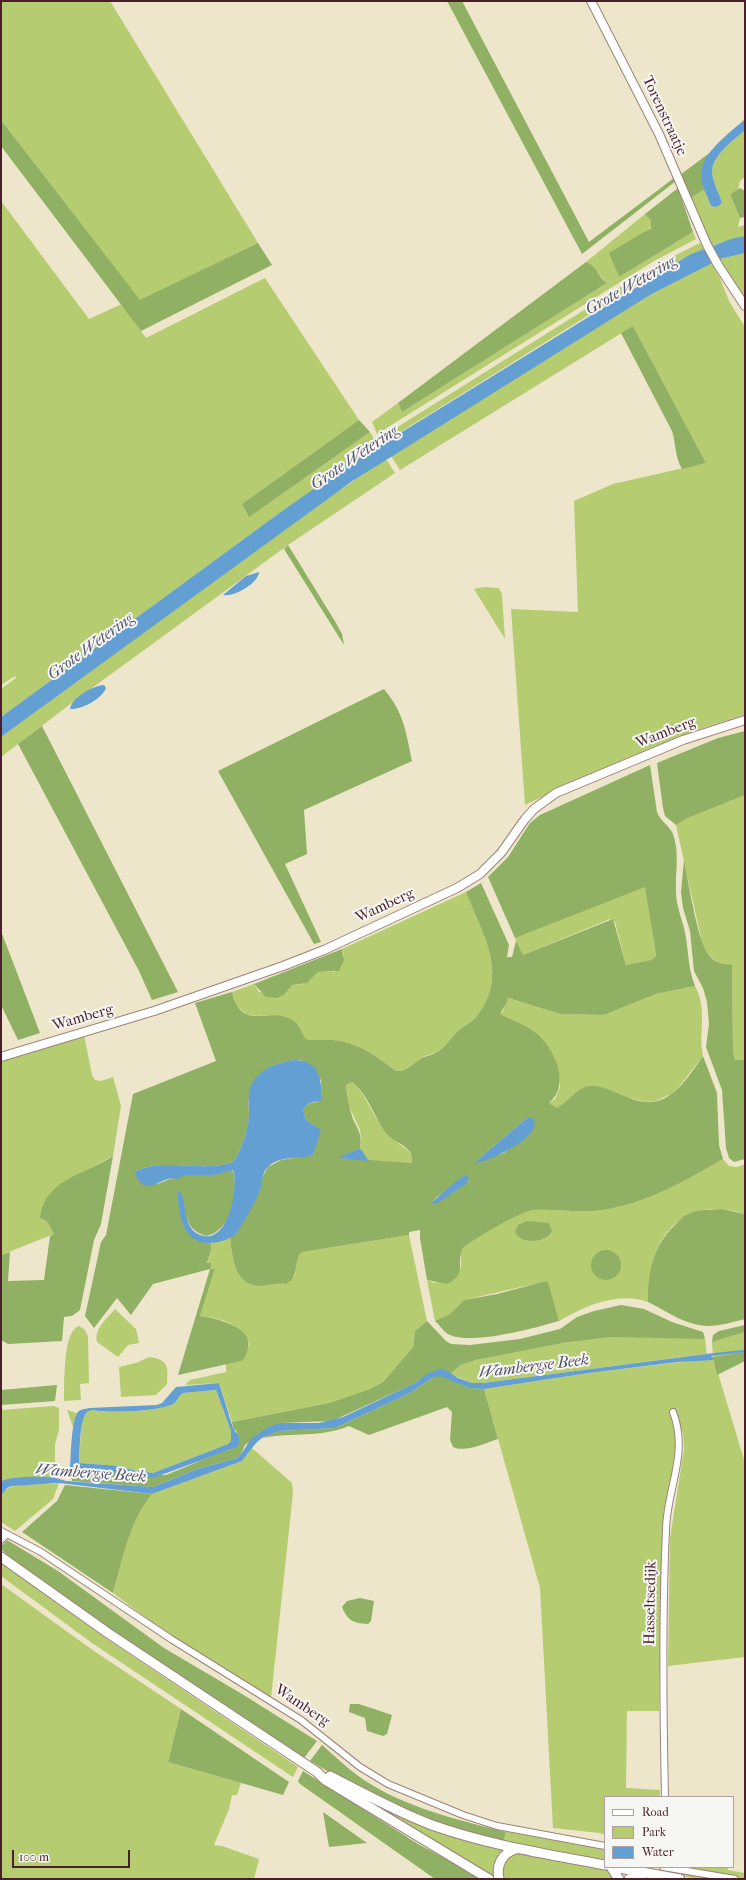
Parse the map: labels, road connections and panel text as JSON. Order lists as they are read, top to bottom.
{
  "streets": {
    "street": ["Torenstraatje", "Wamberg", "Hasseltsedijk"]
  },
  "water": ["Grote Wetering", "Wambergse Beek"],
  "legend": ["Road", "Park", "Water"],
  "scale_bar": "100 m"
}
